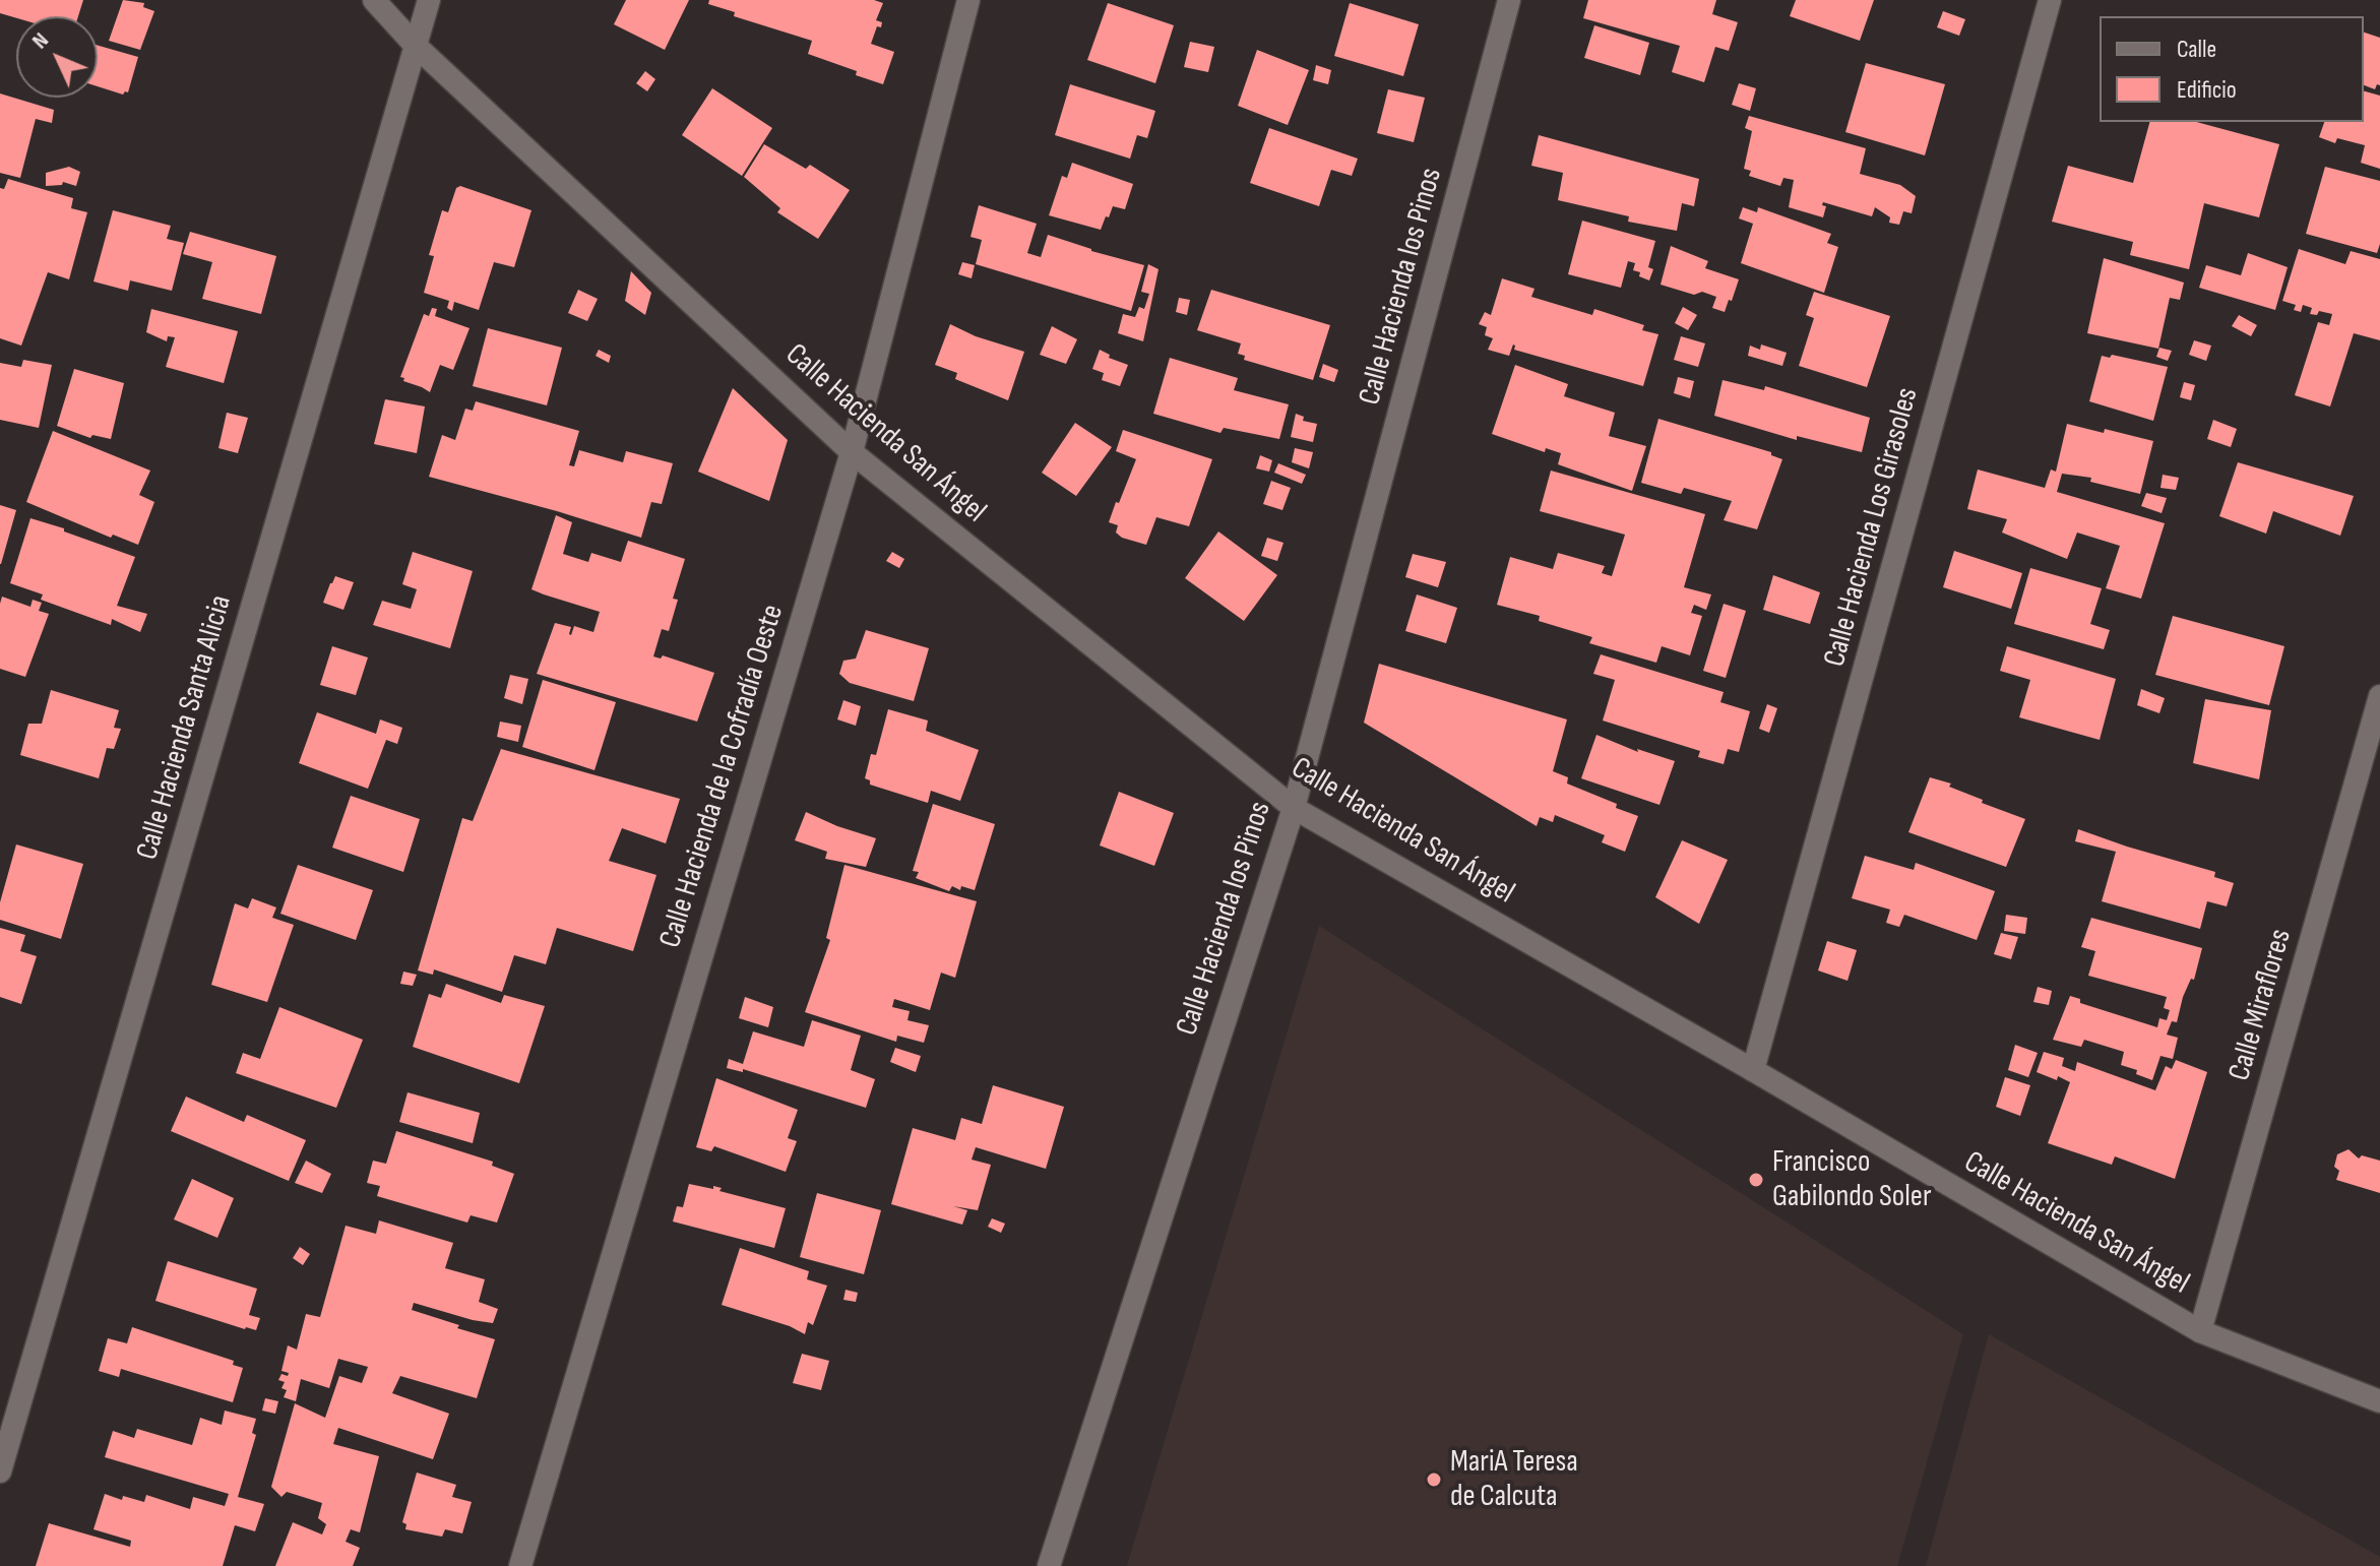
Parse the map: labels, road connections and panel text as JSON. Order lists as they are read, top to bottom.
{
  "streets": {
    "street": [
      "Calle Hacienda los Pinos",
      "Calle Hacienda San Ángel",
      "Calle Hacienda Los Girasoles",
      "Calle Hacienda Santa Alicia",
      "Calle Hacienda de la Cofradía Oeste",
      "Calle Miraflores"
    ]
  },
  "crossings": [
    ["Calle Hacienda los Pinos", "Calle Hacienda San Ángel"],
    ["Calle Hacienda San Ángel", "Calle Hacienda Los Girasoles"],
    ["Calle Hacienda San Ángel", "Calle Hacienda Santa Alicia"],
    ["Calle Hacienda San Ángel", "Calle Hacienda de la Cofradía Oeste"],
    ["Calle Hacienda San Ángel", "Calle Miraflores"]
  ],
  "places": ["Francisco Gabilondo Soler", "MariA Teresa de Calcuta"],
  "legend": ["Calle", "Edificio"],
  "north": "top left"
}
